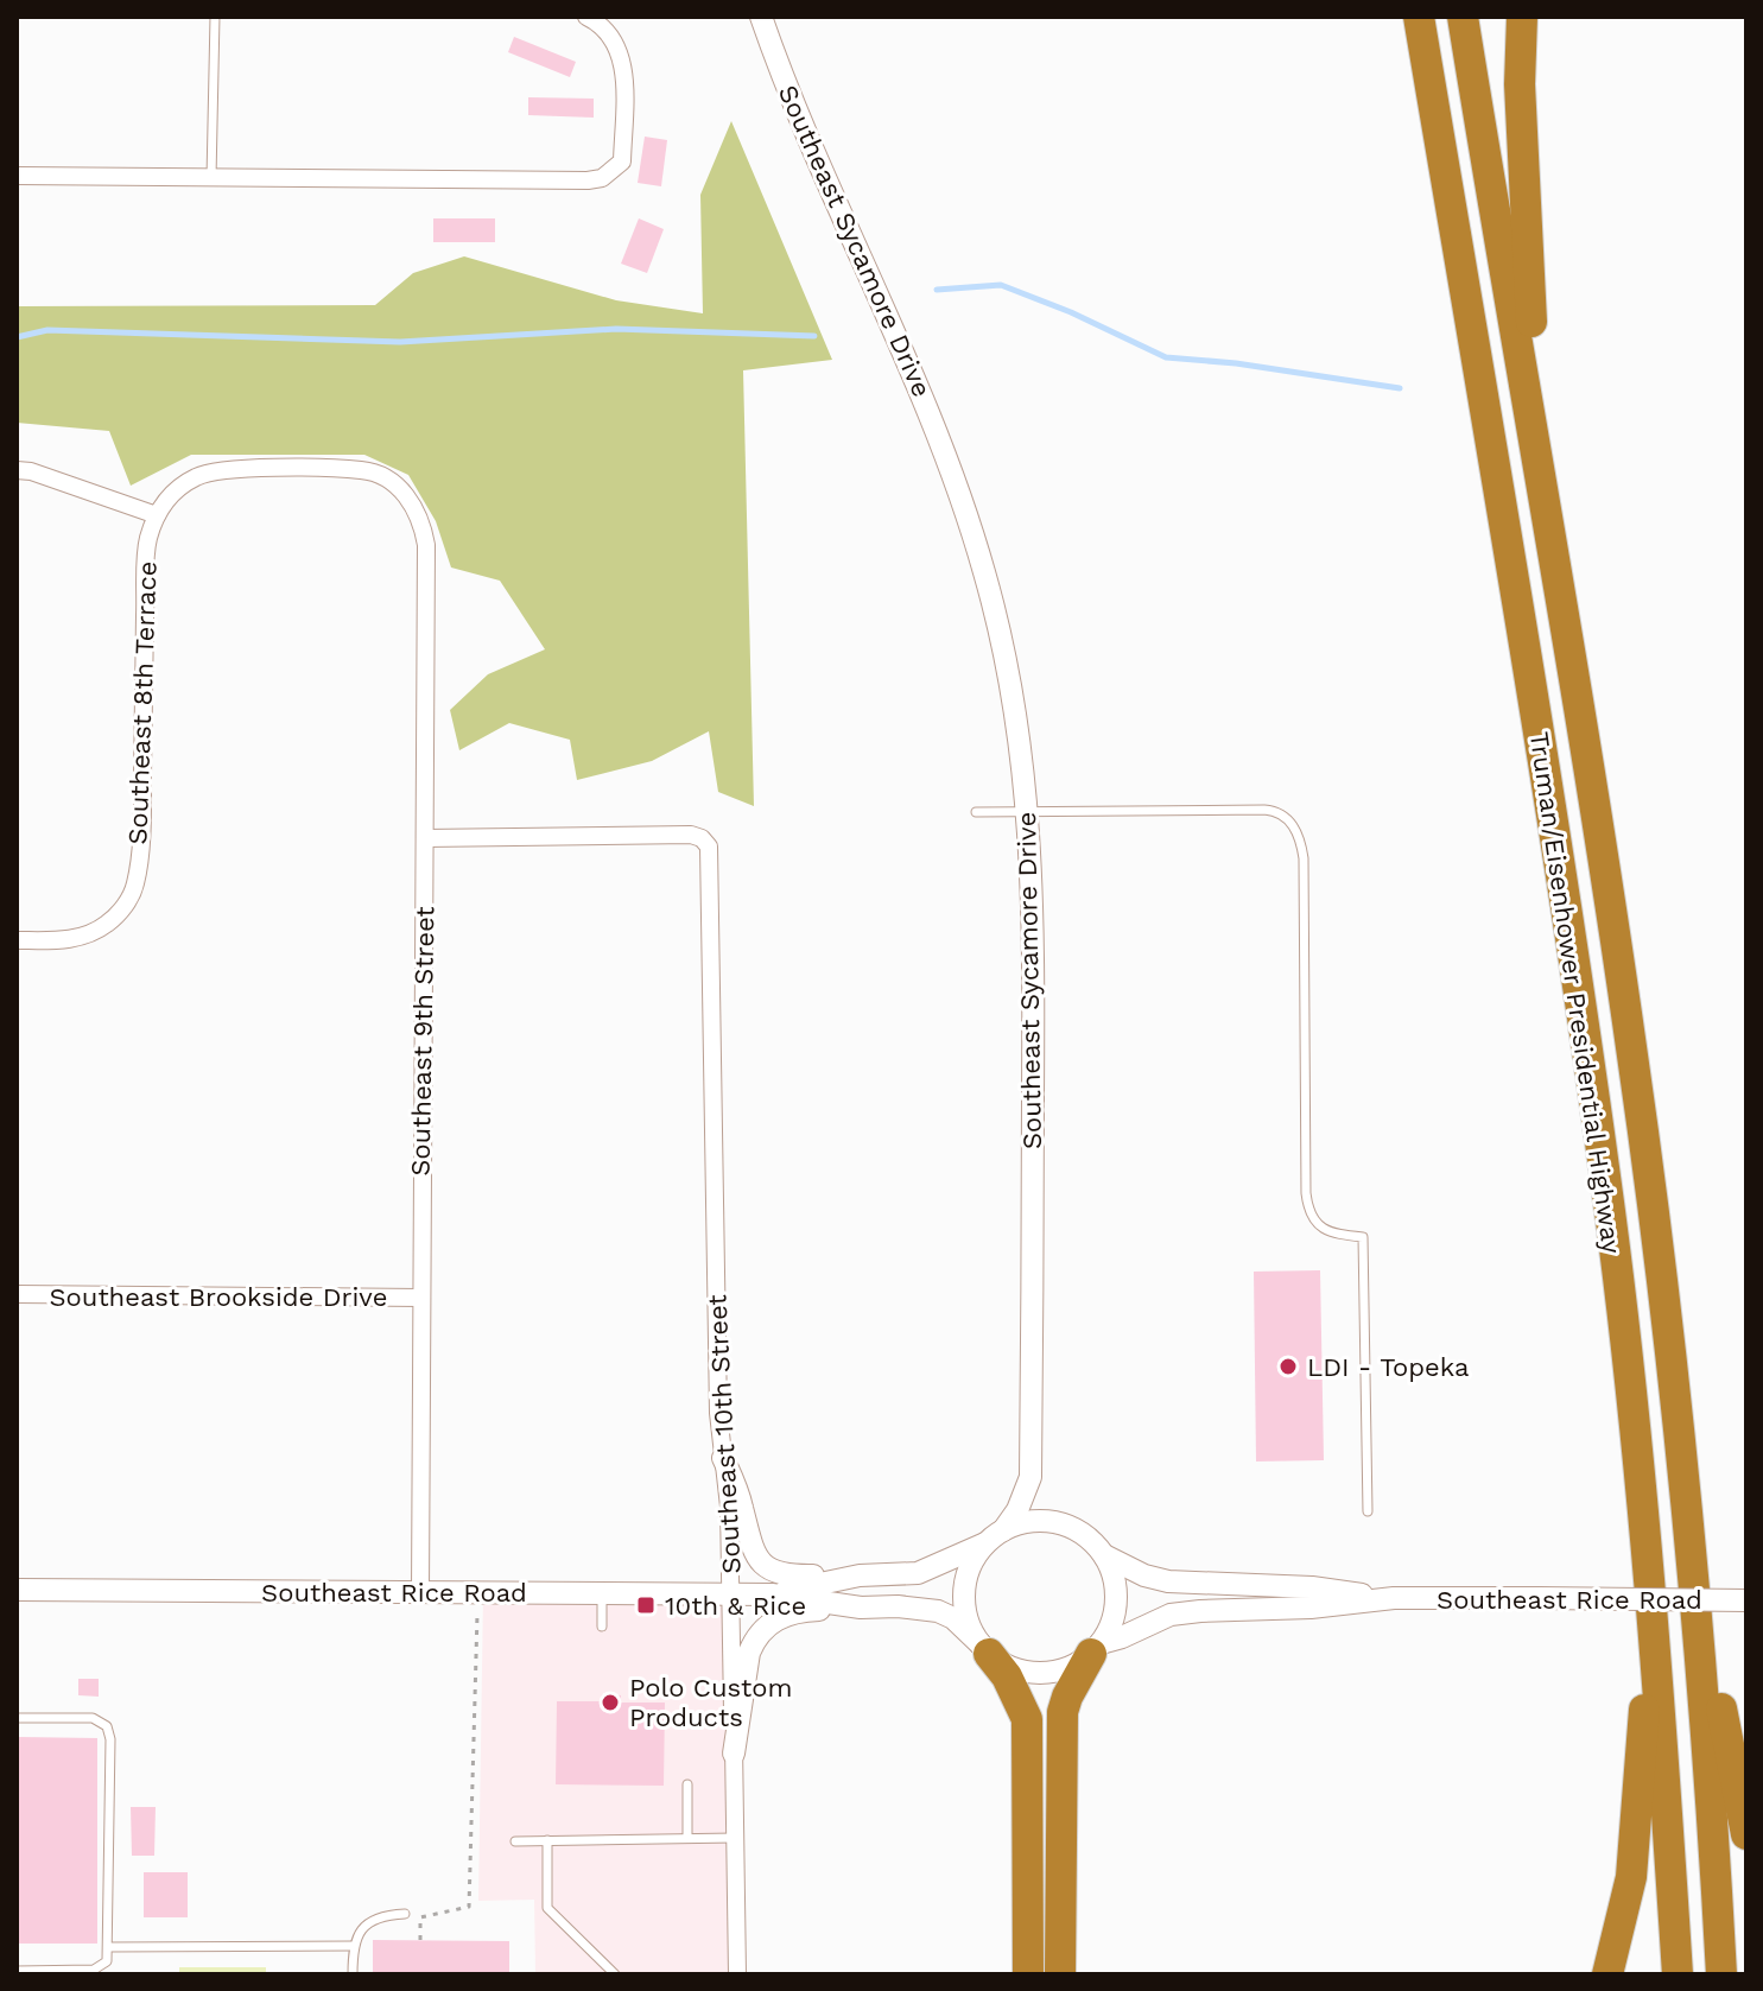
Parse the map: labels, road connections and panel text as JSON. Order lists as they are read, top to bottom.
{
  "streets": {
    "highway": ["Truman/Eisenhower Presidential Highway"],
    "street": [
      "Southeast Sycamore Drive",
      "Southeast 8th Terrace",
      "Southeast 9th Street",
      "Southeast Brookside Drive",
      "Southeast 10th Street",
      "Southeast Rice Road"
    ]
  },
  "crossings": [
    ["Southeast Sycamore Drive", "Southeast Rice Road"],
    ["Southeast 8th Terrace", "Southeast 9th Street"],
    ["Southeast 9th Street", "Southeast Brookside Drive"],
    ["Southeast 9th Street", "Southeast 10th Street"],
    ["Southeast 9th Street", "Southeast Rice Road"],
    ["Southeast 10th Street", "Southeast Rice Road"]
  ],
  "places": {
    "other": ["LDI - Topeka", "Polo Custom Products"],
    "transit": ["10th & Rice"]
  }
}
